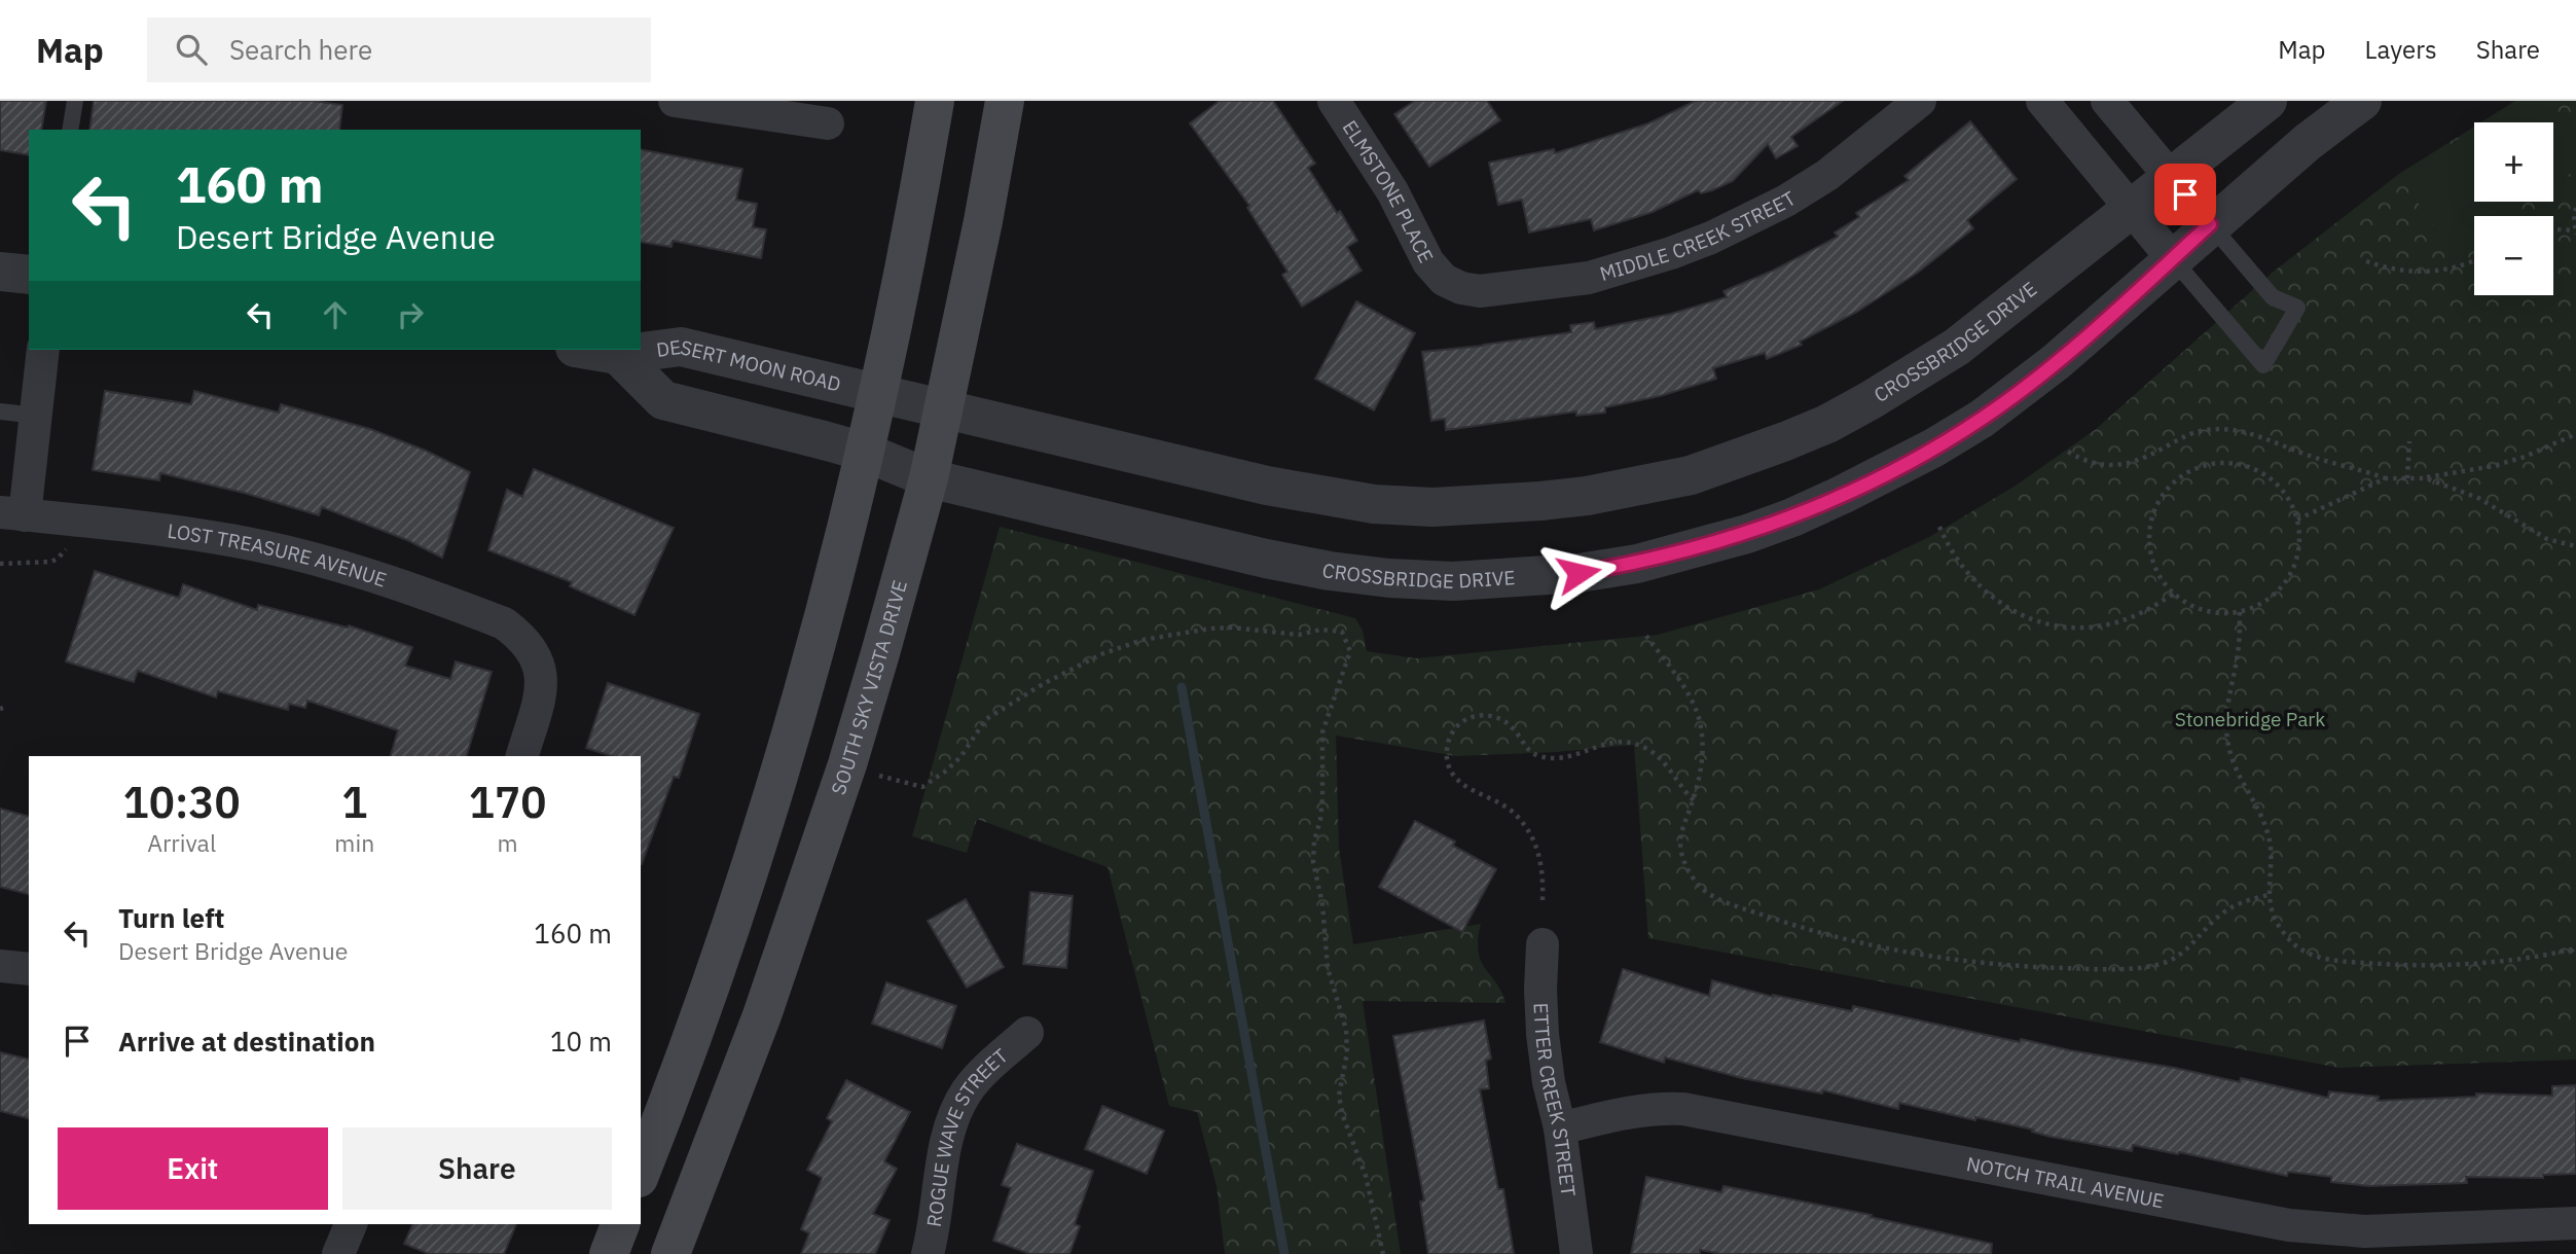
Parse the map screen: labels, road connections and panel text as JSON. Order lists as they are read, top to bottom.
{
  "streets": {
    "main road": ["SOUTH SKY VISTA DRIVE"],
    "street": [
      "ELMSTONE PLACE",
      "MIDDLE CREEK STREET",
      "CROSSBRIDGE DRIVE",
      "DESERT MOON ROAD",
      "LOST TREASURE AVENUE",
      "ETTER CREEK STREET",
      "ROGUE WAVE STREET",
      "NOTCH TRAIL AVENUE"
    ]
  },
  "crossings": [
    ["ELMSTONE PLACE", "MIDDLE CREEK STREET"],
    ["CROSSBRIDGE DRIVE", "DESERT MOON ROAD"],
    ["CROSSBRIDGE DRIVE", "SOUTH SKY VISTA DRIVE"],
    ["ETTER CREEK STREET", "NOTCH TRAIL AVENUE"]
  ],
  "parks": ["Stonebridge Park"],
  "page": {
    "header": "Map",
    "search": "Search here",
    "nav": ["Map", "Layers", "Share"],
    "map_buttons": ["+", "−"],
    "turn": ["160 m", "Desert Bridge Avenue"],
    "eta": [
      "10:30",
      "Arrival",
      "1",
      "min",
      "170",
      "m"
    ],
    "list": [
      {
        "name": "Turn left",
        "note": "Desert Bridge Avenue",
        "value": "160 m"
      },
      {
        "name": "Arrive at destination",
        "value": "10 m"
      }
    ],
    "buttons": ["Exit", "Share"]
  }
}
